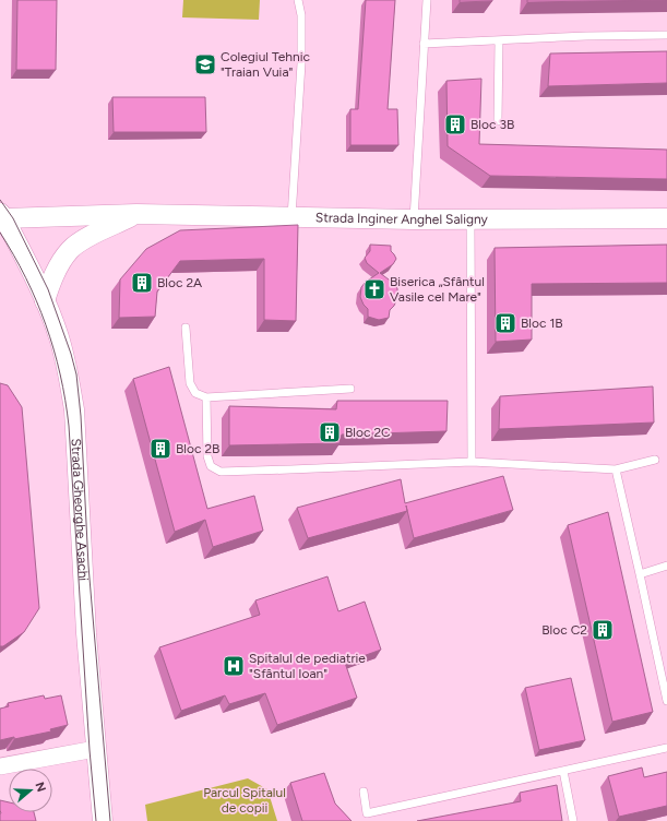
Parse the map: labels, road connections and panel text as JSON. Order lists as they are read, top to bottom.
{
  "streets": {
    "street": ["Strada Inginer Anghel Saligny", "Strada Gheorghe Asachi"]
  },
  "crossings": [
    ["Strada Inginer Anghel Saligny", "Strada Gheorghe Asachi"]
  ],
  "parks": ["Parcul Spitalul de copii"],
  "places": {
    "school or university": ["Colegiul Tehnic \"Traian Vuia\""],
    "building": [
      "Bloc 3B",
      "Bloc 2A",
      "Bloc 1B",
      "Bloc 2C",
      "Bloc 2B",
      "Bloc C2"
    ],
    "church": ["Biserica „Sfântul Vasile cel Mare\""],
    "hospital": ["Spitalul de pediatrie \"Sfântul Ioan\""]
  },
  "north": "right"
}
